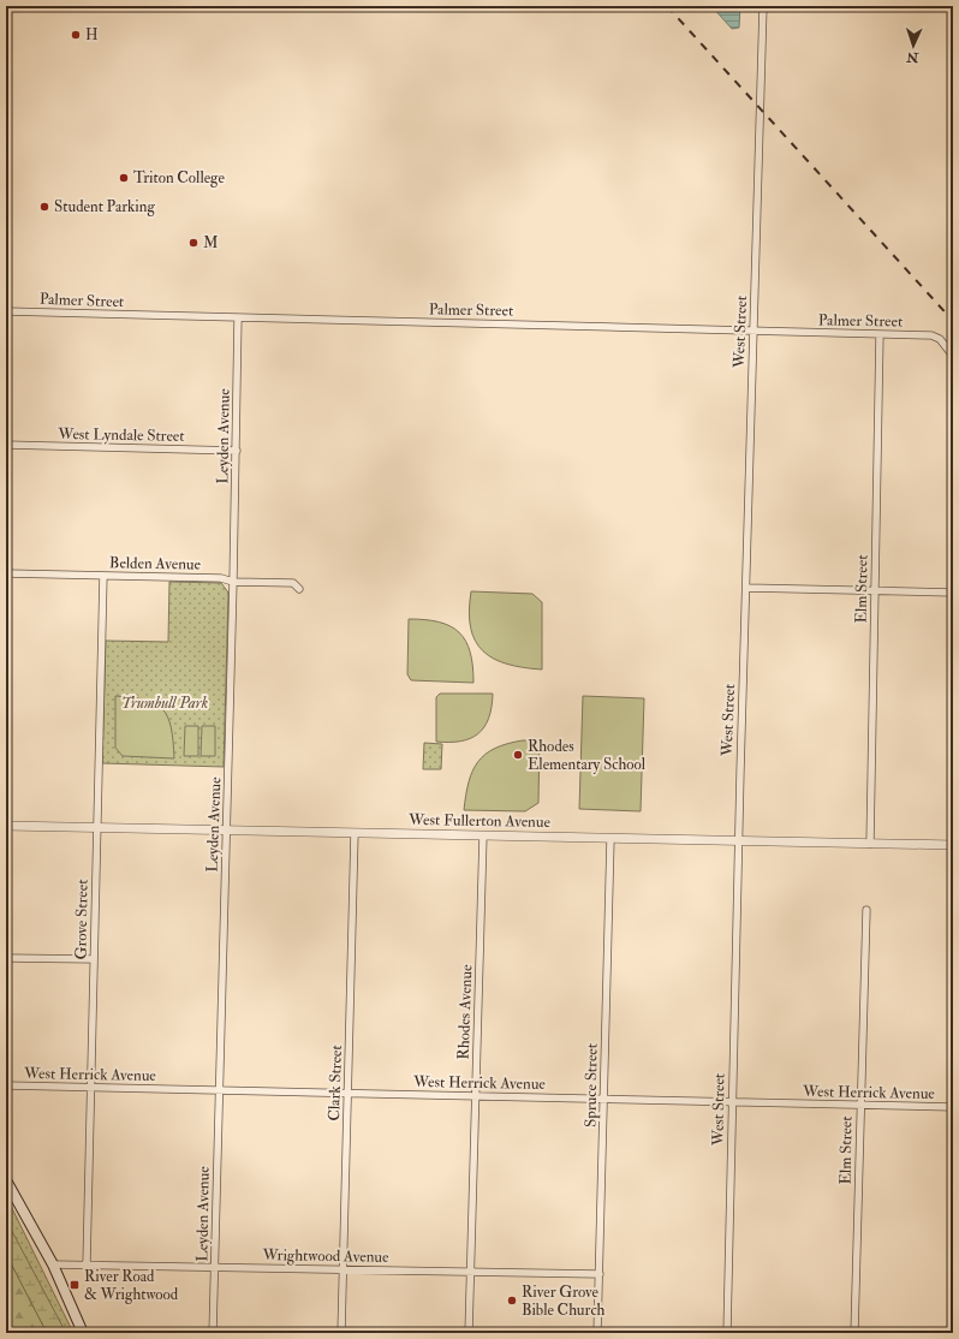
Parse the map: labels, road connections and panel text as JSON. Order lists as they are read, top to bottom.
{
  "streets": {
    "street": [
      "Palmer Street",
      "West Street",
      "West Lyndale Street",
      "Leyden Avenue",
      "Belden Avenue",
      "Elm Street",
      "West Fullerton Avenue",
      "Grove Street",
      "Rhodes Avenue",
      "West Herrick Avenue",
      "Clark Street",
      "Spruce Street",
      "Wrightwood Avenue"
    ]
  },
  "crossings": [
    ["Palmer Street", "West Street"],
    ["Palmer Street", "Leyden Avenue"],
    ["Palmer Street", "Elm Street"],
    ["West Street", "West Fullerton Avenue"],
    ["West Street", "West Herrick Avenue"],
    ["West Lyndale Street", "Leyden Avenue"],
    ["Leyden Avenue", "Belden Avenue"],
    ["Leyden Avenue", "West Fullerton Avenue"],
    ["Leyden Avenue", "West Herrick Avenue"],
    ["Leyden Avenue", "Wrightwood Avenue"],
    ["Belden Avenue", "Grove Street"],
    ["Elm Street", "West Fullerton Avenue"],
    ["Elm Street", "West Herrick Avenue"],
    ["West Fullerton Avenue", "Grove Street"],
    ["West Fullerton Avenue", "Rhodes Avenue"],
    ["West Fullerton Avenue", "Clark Street"],
    ["West Fullerton Avenue", "Spruce Street"],
    ["Grove Street", "West Herrick Avenue"],
    ["Grove Street", "Wrightwood Avenue"],
    ["Rhodes Avenue", "West Herrick Avenue"],
    ["Rhodes Avenue", "Wrightwood Avenue"],
    ["West Herrick Avenue", "Clark Street"],
    ["West Herrick Avenue", "Spruce Street"],
    ["Clark Street", "Wrightwood Avenue"],
    ["Spruce Street", "Wrightwood Avenue"]
  ],
  "parks": ["Trumbull Park"],
  "places": {
    "other": [
      "H",
      "Triton College",
      "Student Parking",
      "M",
      "Rhodes Elementary School",
      "River Grove Bible Church"
    ],
    "transit": ["River Road & Wrightwood"]
  },
  "north": "bottom"
}
